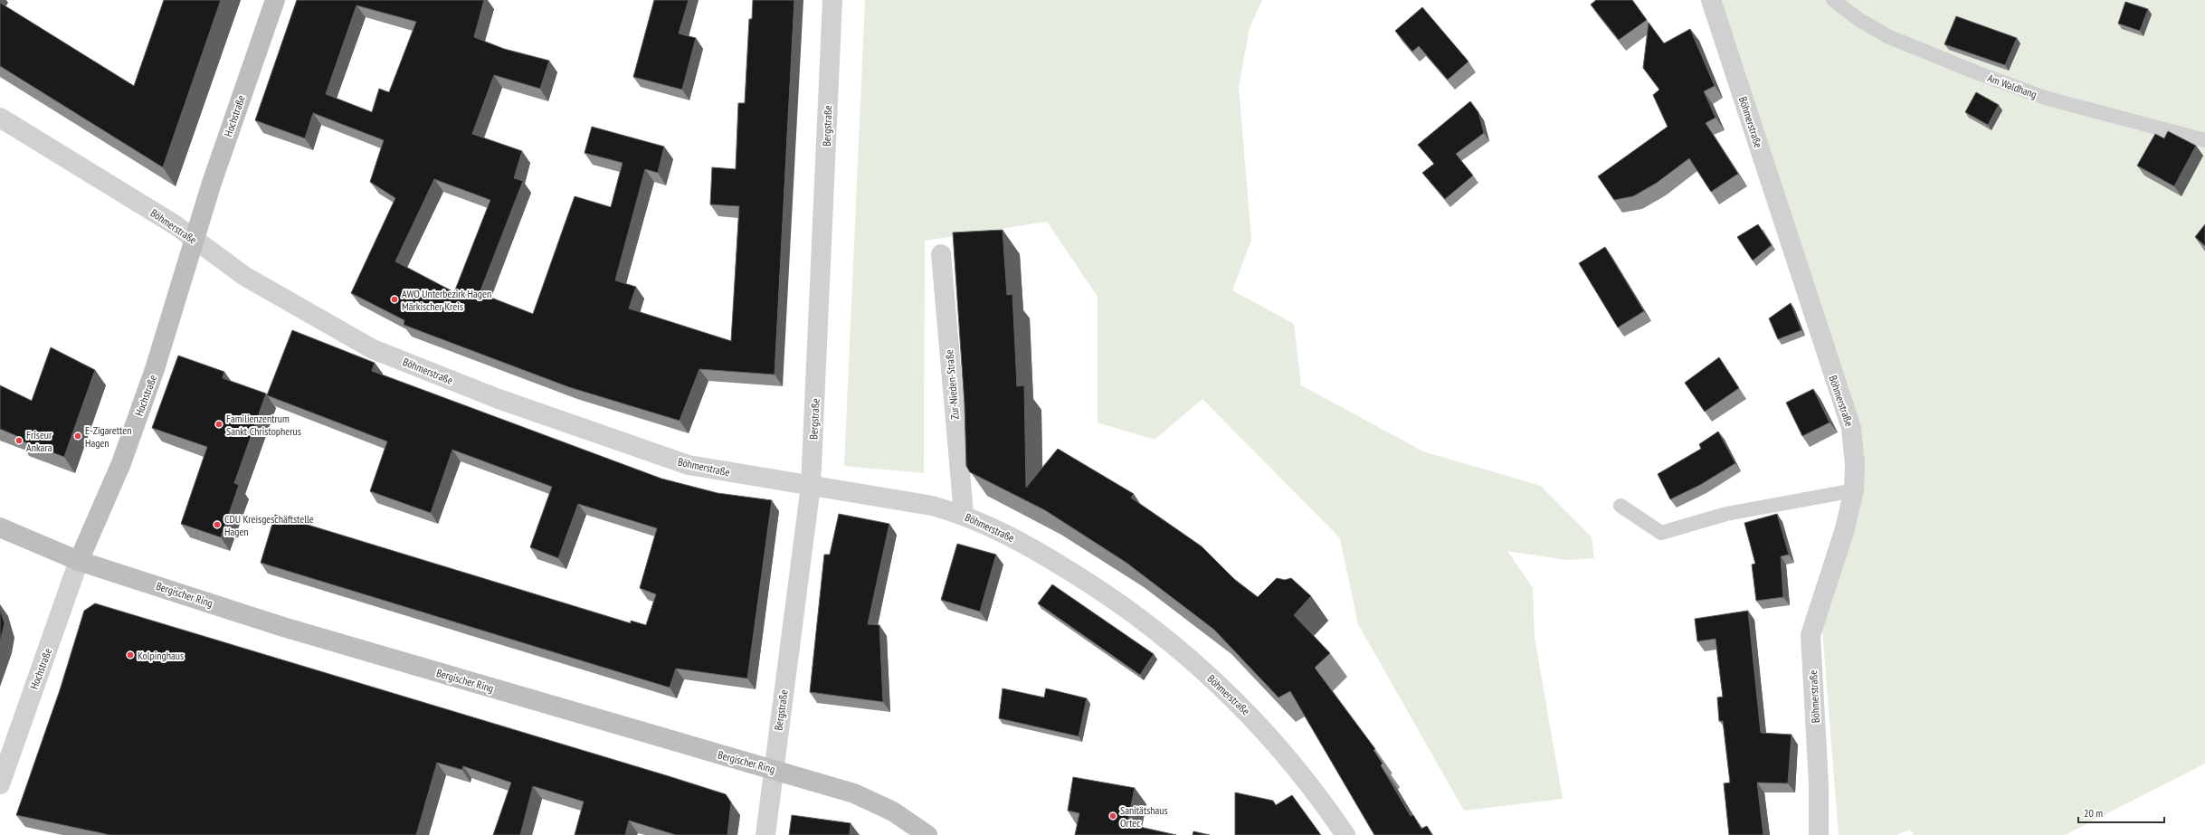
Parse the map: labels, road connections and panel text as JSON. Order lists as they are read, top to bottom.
{
  "streets": {
    "main road": ["Hochstraße", "Bergischer Ring"],
    "street": ["Böhmerstraße", "Bergstraße", "Zur-Nieden-Straße"],
    "lane": ["Am Waldhang"]
  },
  "crossings": [
    ["Hochstraße", "Böhmerstraße"],
    ["Hochstraße", "Bergischer Ring"],
    ["Böhmerstraße", "Bergstraße"],
    ["Böhmerstraße", "Zur-Nieden-Straße"],
    ["Bergstraße", "Bergischer Ring"]
  ],
  "places": [
    "AWO Unterbezirk Hagen Märkischer Kreis",
    "Familienzentrum Sankt Christopherus",
    "E-Zigaretten Hagen",
    "Friseur Ankara",
    "CDU Kreisgeschäftstelle Hagen",
    "Kolpinghaus",
    "Sanitätshaus Ortec"
  ],
  "scale_bar": "20 m"
}
